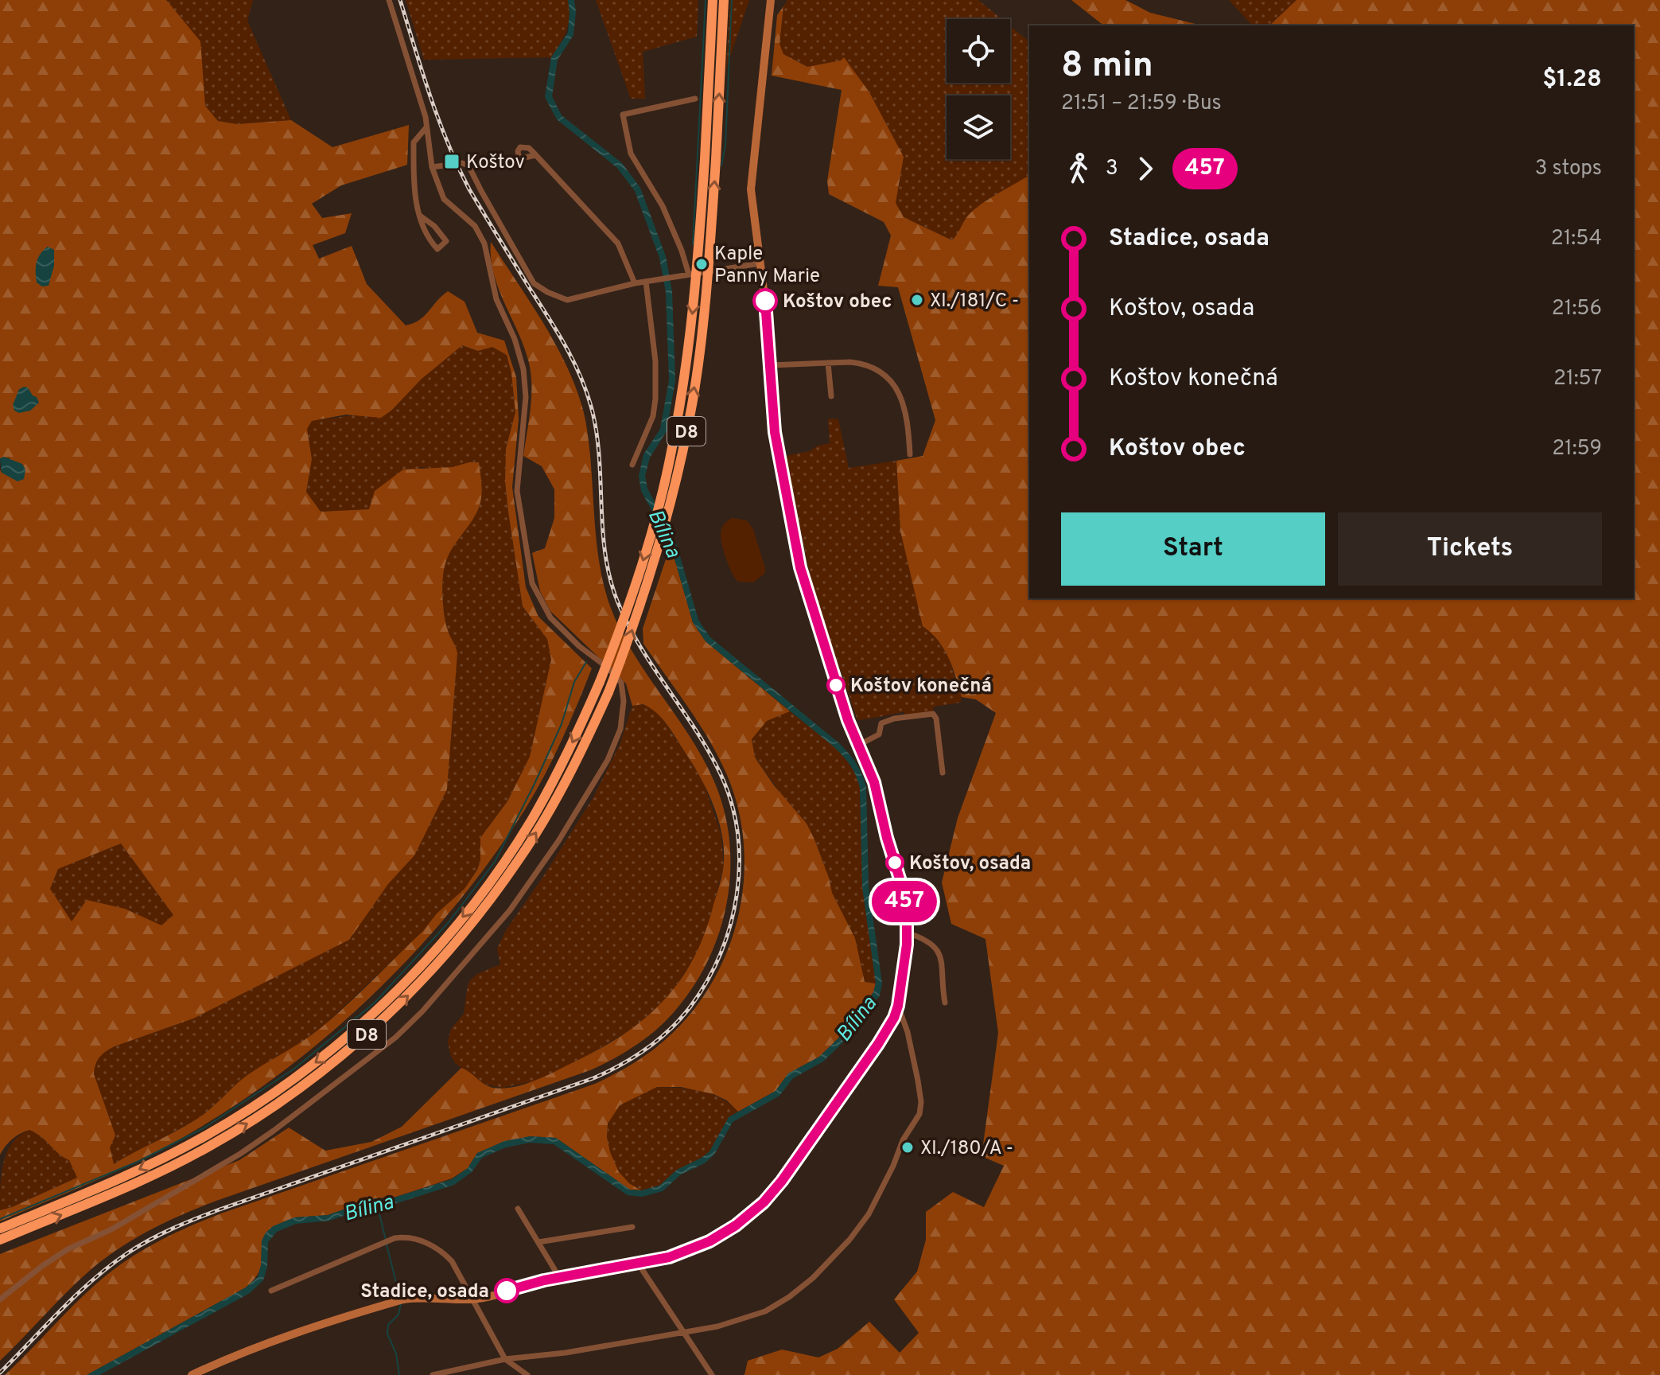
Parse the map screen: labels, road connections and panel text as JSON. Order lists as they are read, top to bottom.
{
  "streets": {
    "highway": ["D8"]
  },
  "water": ["Bílina"],
  "places": {
    "transit": ["Koštov"],
    "other": [
      "Kaple Panny Marie",
      "XI./181/C -",
      "Koštov obec",
      "Koštov konečná",
      "Koštov, osada",
      "XI./180/A -",
      "Stadice, osada"
    ]
  },
  "lines": ["bus line 457"],
  "page": {
    "on_map": "457",
    "heading": ["8 min", "21:51 – 21:59 · Bus", "$1.28"],
    "legs": ["3", "457", "3 stops"],
    "list": [
      {
        "name": "Stadice, osada",
        "value": "21:54"
      },
      {
        "name": "Koštov, osada",
        "value": "21:56"
      },
      {
        "name": "Koštov konečná",
        "value": "21:57"
      },
      {
        "name": "Koštov obec",
        "value": "21:59"
      }
    ],
    "buttons": ["Start", "Tickets"]
  }
}
